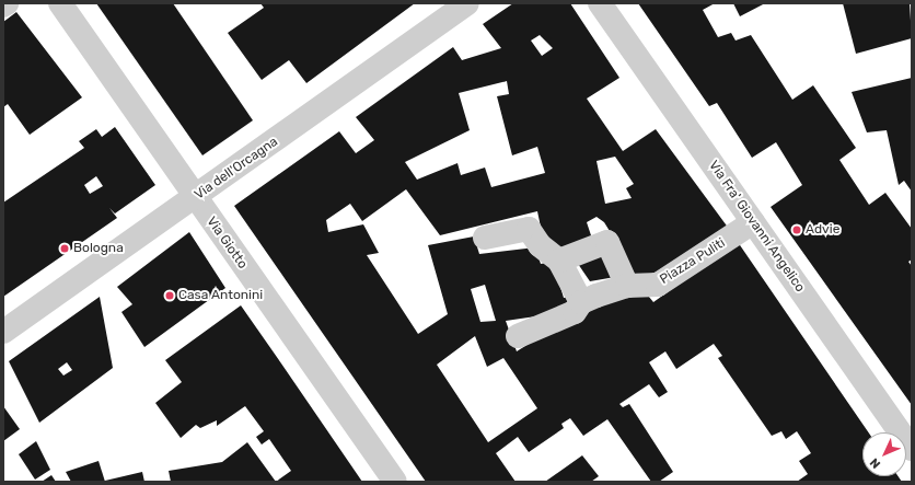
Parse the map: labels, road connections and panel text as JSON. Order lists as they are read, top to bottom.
{
  "streets": {
    "street": [
      "Via dell'Orcagna",
      "Via Fra' Giovanni Angelico",
      "Via Giotto",
      "Piazza Puliti"
    ]
  },
  "crossings": [
    ["Via dell'Orcagna", "Via Giotto"],
    ["Via Fra' Giovanni Angelico", "Piazza Puliti"]
  ],
  "places": ["Advie", "Bologna", "Casa Antonini"],
  "north": "bottom left"
}
